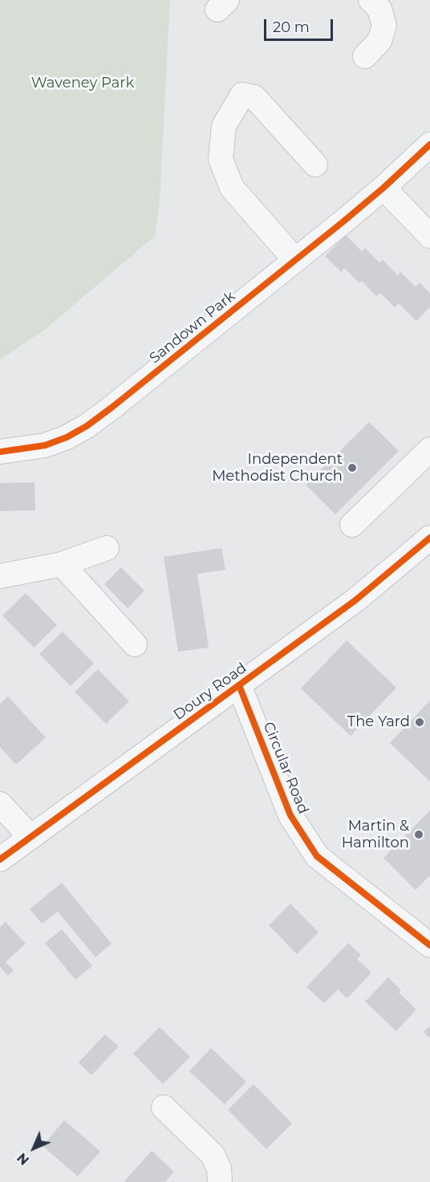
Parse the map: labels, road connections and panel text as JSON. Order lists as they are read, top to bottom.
{
  "streets": {
    "street": ["Sandown Park", "Doury Road", "Circular Road"]
  },
  "crossings": [
    ["Doury Road", "Circular Road"]
  ],
  "parks": ["Waveney Park"],
  "places": ["Independent Methodist Church", "The Yard", "Martin & Hamilton"],
  "scale_bar": "20 m",
  "north": "bottom left"
}
